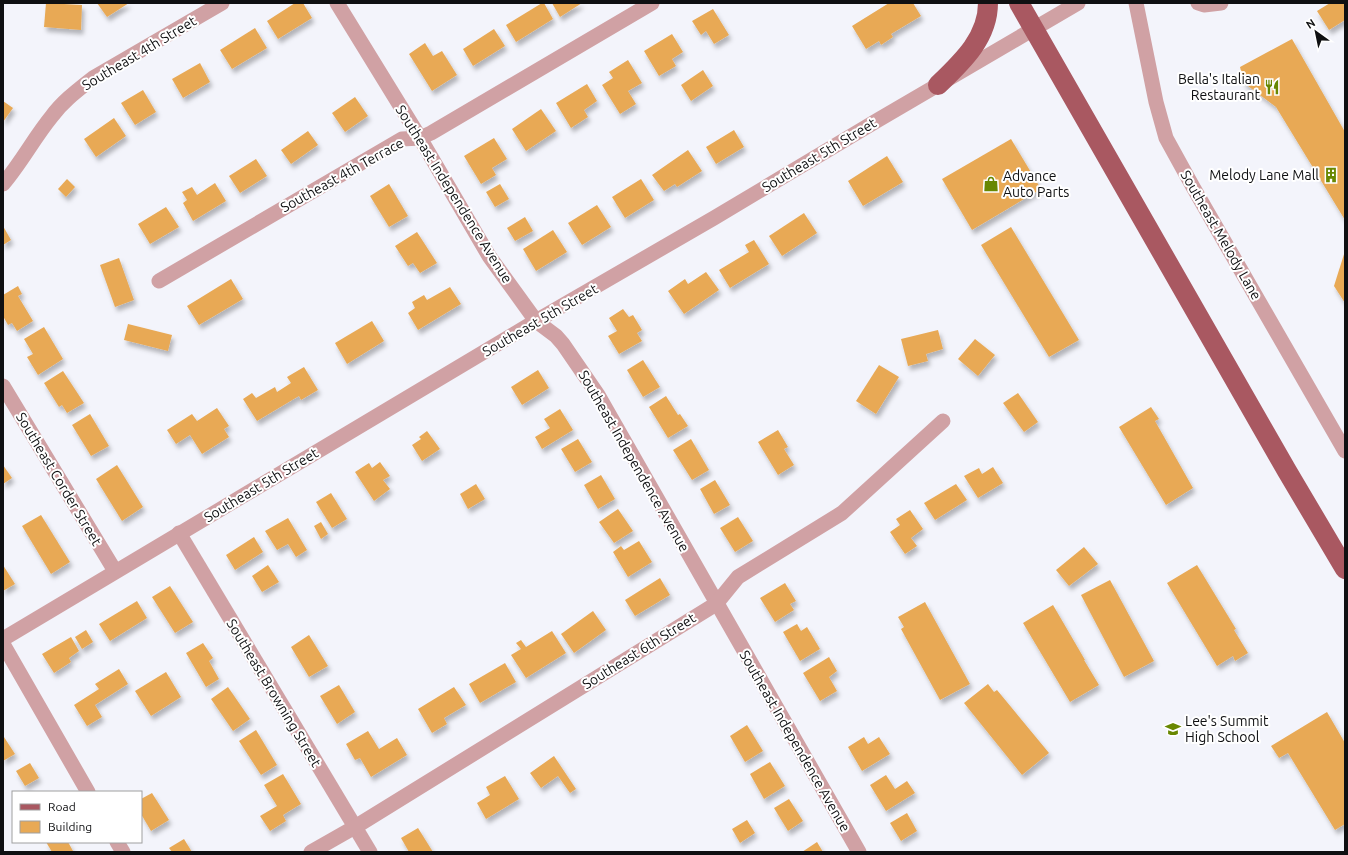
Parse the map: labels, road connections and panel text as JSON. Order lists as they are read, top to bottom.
{
  "streets": {
    "street": [
      "Southeast 4th Street",
      "Southeast 5th Street",
      "Southeast 4th Terrace",
      "Southeast Independence Avenue",
      "Southeast Melody Lane",
      "Southeast Corder Street",
      "Southeast 6th Street",
      "Southeast Browning Street"
    ]
  },
  "crossings": [
    ["Southeast 5th Street", "Southeast Independence Avenue"],
    ["Southeast 5th Street", "Southeast Corder Street"],
    ["Southeast 5th Street", "Southeast Browning Street"],
    ["Southeast 4th Terrace", "Southeast Independence Avenue"],
    ["Southeast Independence Avenue", "Southeast 6th Street"],
    ["Southeast 6th Street", "Southeast Browning Street"]
  ],
  "places": {
    "restaurant": ["Bella's Italian Restaurant"],
    "building": ["Melody Lane Mall"],
    "shop": ["Advance Auto Parts"],
    "school or university": ["Lee's Summit High School"]
  },
  "legend": ["Road", "Building"],
  "north": "top left"
}
